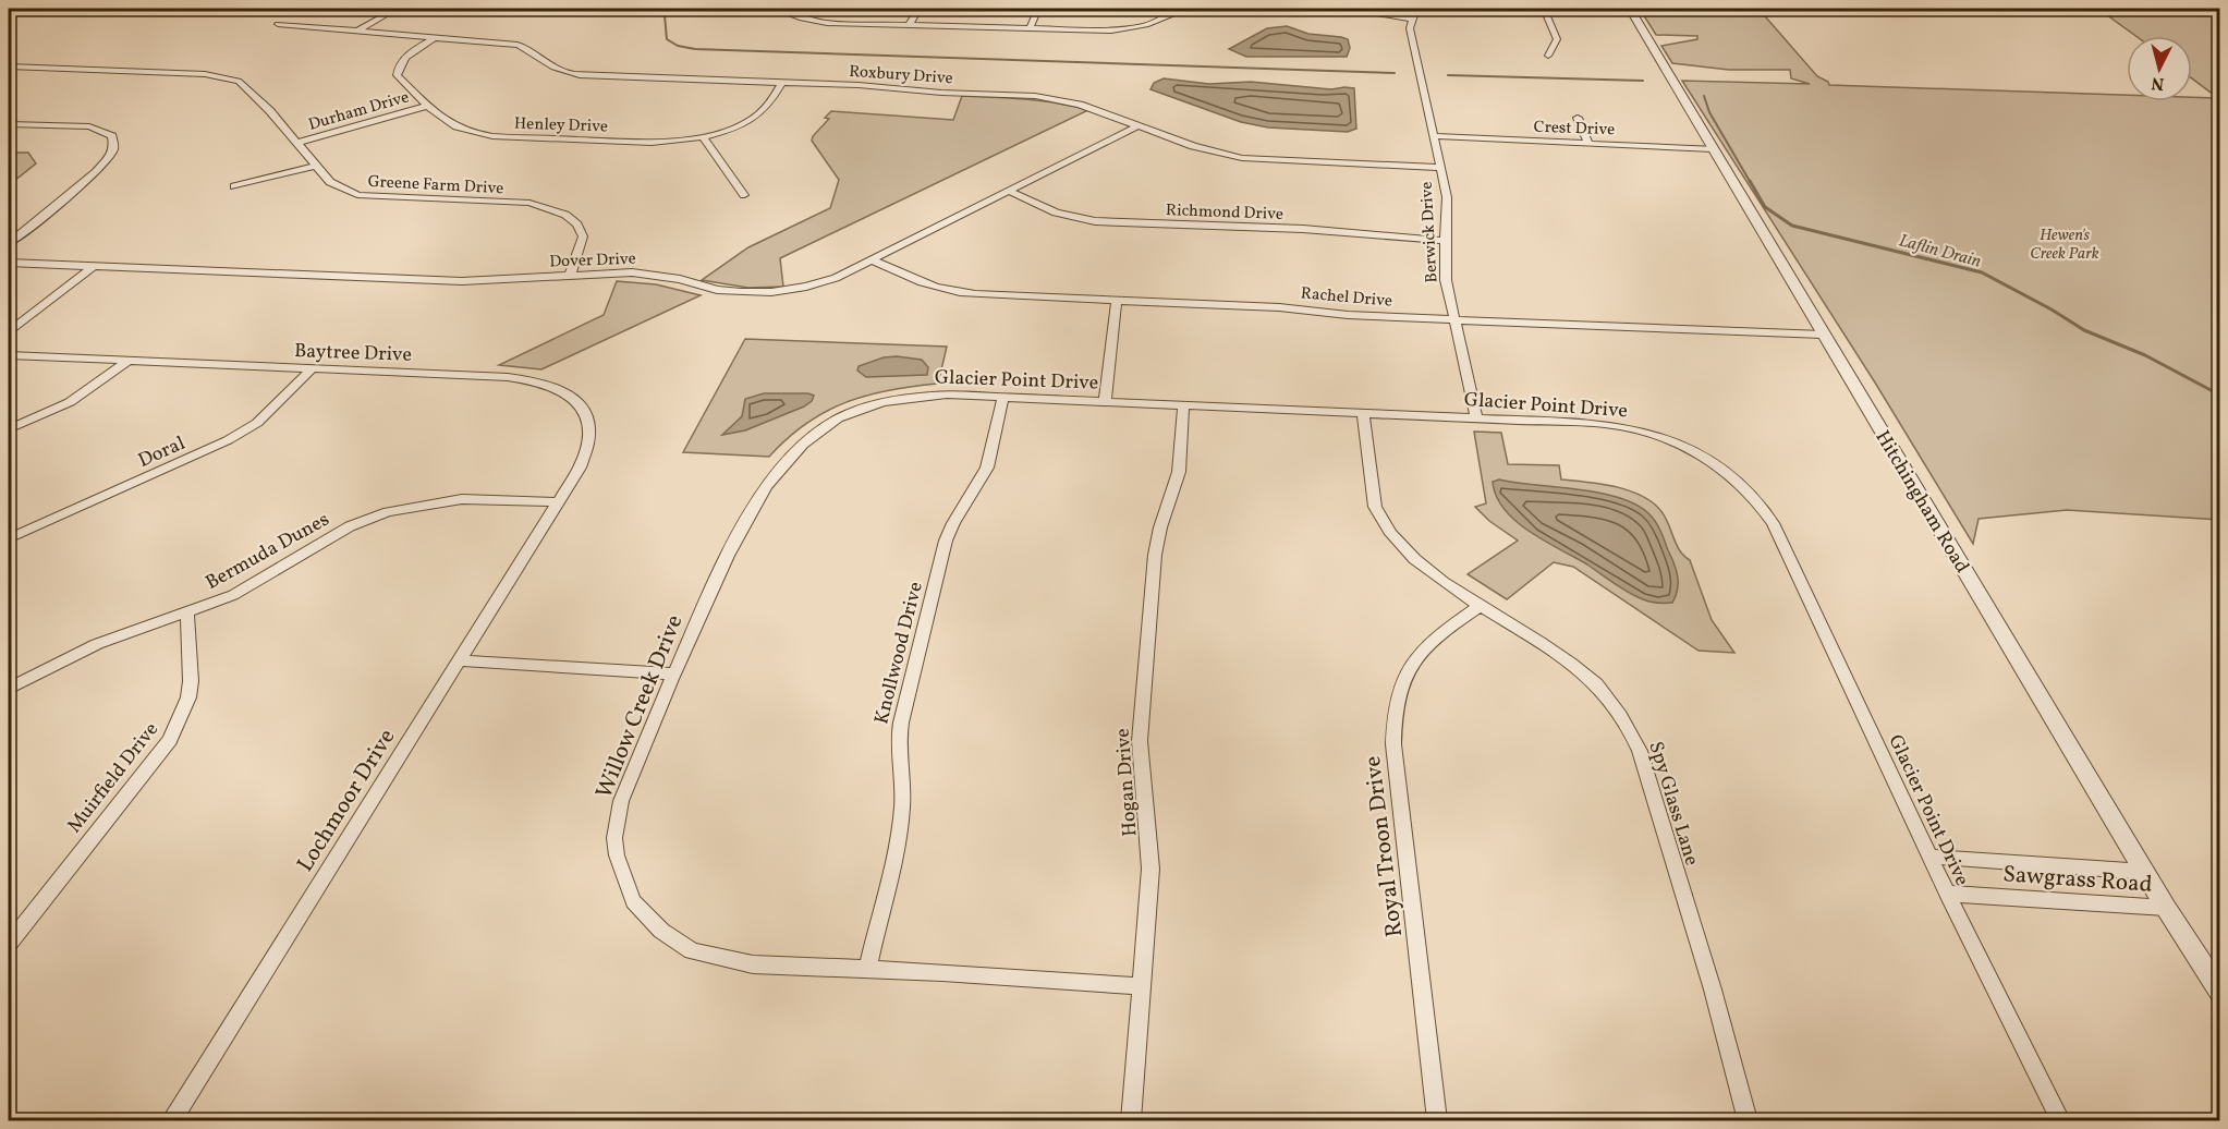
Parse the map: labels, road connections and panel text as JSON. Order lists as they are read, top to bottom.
{
  "streets": {
    "street": [
      "Roxbury Drive",
      "Durham Drive",
      "Henley Drive",
      "Crest Drive",
      "Greene Farm Drive",
      "Richmond Drive",
      "Berwick Drive",
      "Dover Drive",
      "Rachel Drive",
      "Baytree Drive",
      "Glacier Point Drive",
      "Doral",
      "Hitchingham Road",
      "Bermuda Dunes",
      "Knollwood Drive",
      "Willow Creek Drive",
      "Muirfield Drive",
      "Hogan Drive",
      "Lochmoor Drive",
      "Spy Glass Lane",
      "Royal Troon Drive",
      "Sawgrass Road"
    ]
  },
  "crossings": [
    ["Roxbury Drive", "Henley Drive"],
    ["Roxbury Drive", "Berwick Drive"],
    ["Roxbury Drive", "Dover Drive"],
    ["Durham Drive", "Henley Drive"],
    ["Durham Drive", "Greene Farm Drive"],
    ["Crest Drive", "Berwick Drive"],
    ["Crest Drive", "Hitchingham Road"],
    ["Greene Farm Drive", "Dover Drive"],
    ["Richmond Drive", "Berwick Drive"],
    ["Richmond Drive", "Dover Drive"],
    ["Berwick Drive", "Rachel Drive"],
    ["Berwick Drive", "Glacier Point Drive"],
    ["Dover Drive", "Rachel Drive"],
    ["Rachel Drive", "Hitchingham Road"],
    ["Baytree Drive", "Doral"],
    ["Baytree Drive", "Bermuda Dunes"],
    ["Baytree Drive", "Lochmoor Drive"],
    ["Glacier Point Drive", "Knollwood Drive"],
    ["Glacier Point Drive", "Willow Creek Drive"],
    ["Glacier Point Drive", "Hogan Drive"],
    ["Glacier Point Drive", "Spy Glass Lane"],
    ["Glacier Point Drive", "Sawgrass Road"],
    ["Hitchingham Road", "Sawgrass Road"],
    ["Bermuda Dunes", "Muirfield Drive"],
    ["Bermuda Dunes", "Lochmoor Drive"],
    ["Knollwood Drive", "Willow Creek Drive"],
    ["Willow Creek Drive", "Hogan Drive"],
    ["Spy Glass Lane", "Royal Troon Drive"]
  ],
  "water": ["Laflin Drain"],
  "parks": ["Hewen's Creek Park"],
  "north": "bottom"
}
